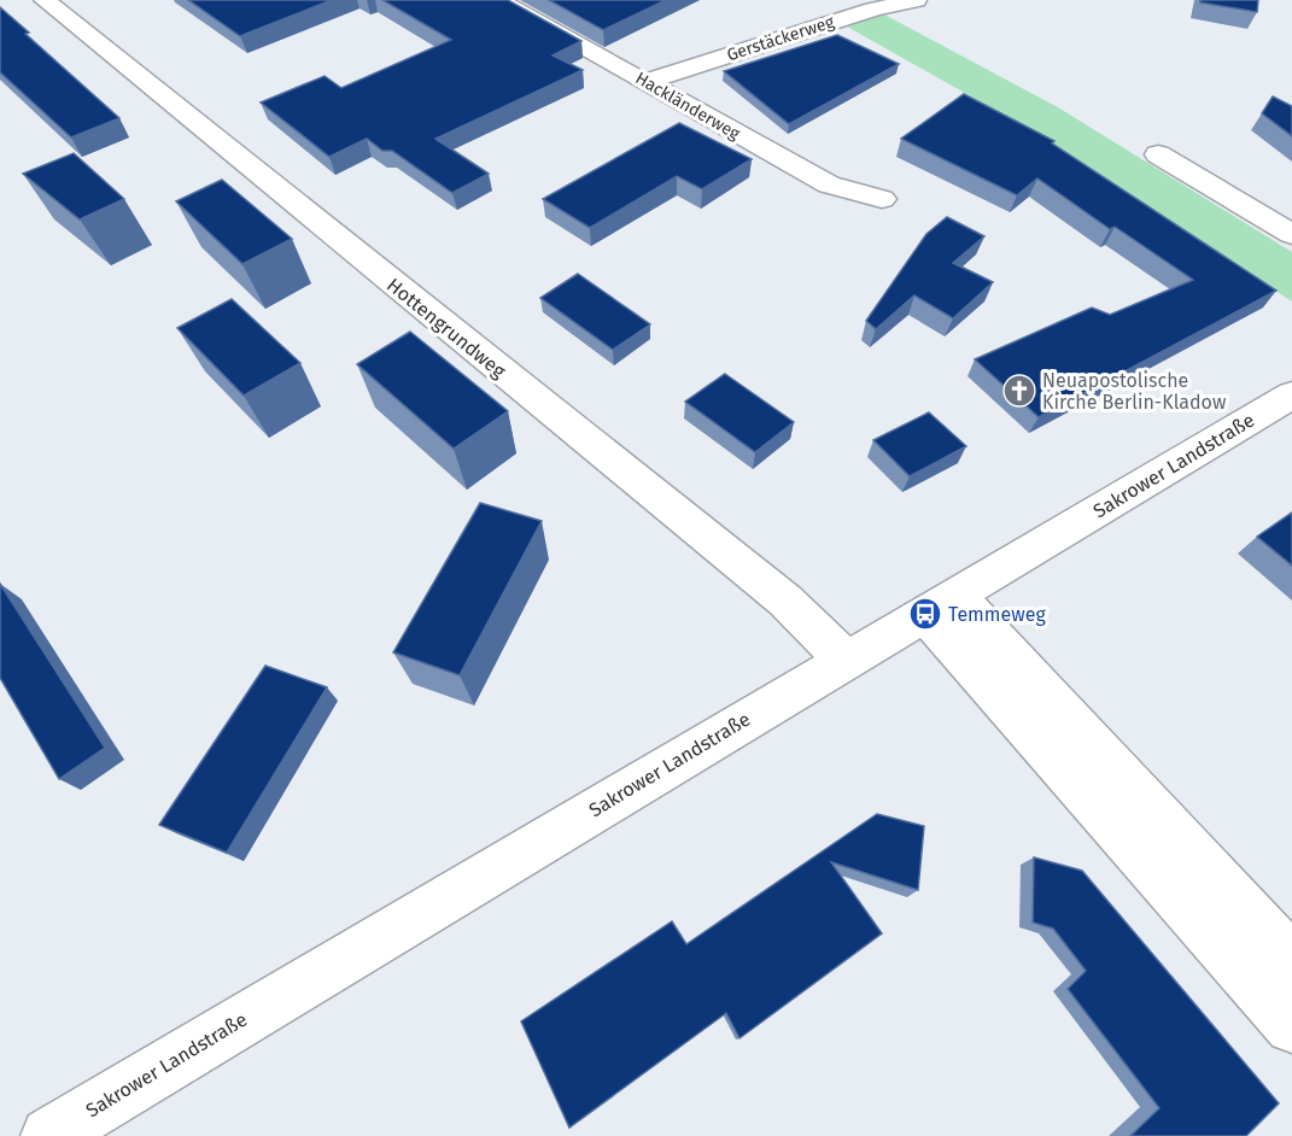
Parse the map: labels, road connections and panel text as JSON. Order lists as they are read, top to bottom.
{
  "streets": {
    "street": [
      "Gerstäckerweg",
      "Hackländerweg",
      "Hottengrundweg",
      "Sakrower Landstraße"
    ]
  },
  "crossings": [
    ["Gerstäckerweg", "Hackländerweg"],
    ["Hottengrundweg", "Sakrower Landstraße"]
  ],
  "places": {
    "church": ["Neuapostolische Kirche Berlin-Kladow"],
    "bus stop": ["Temmeweg"]
  }
}
